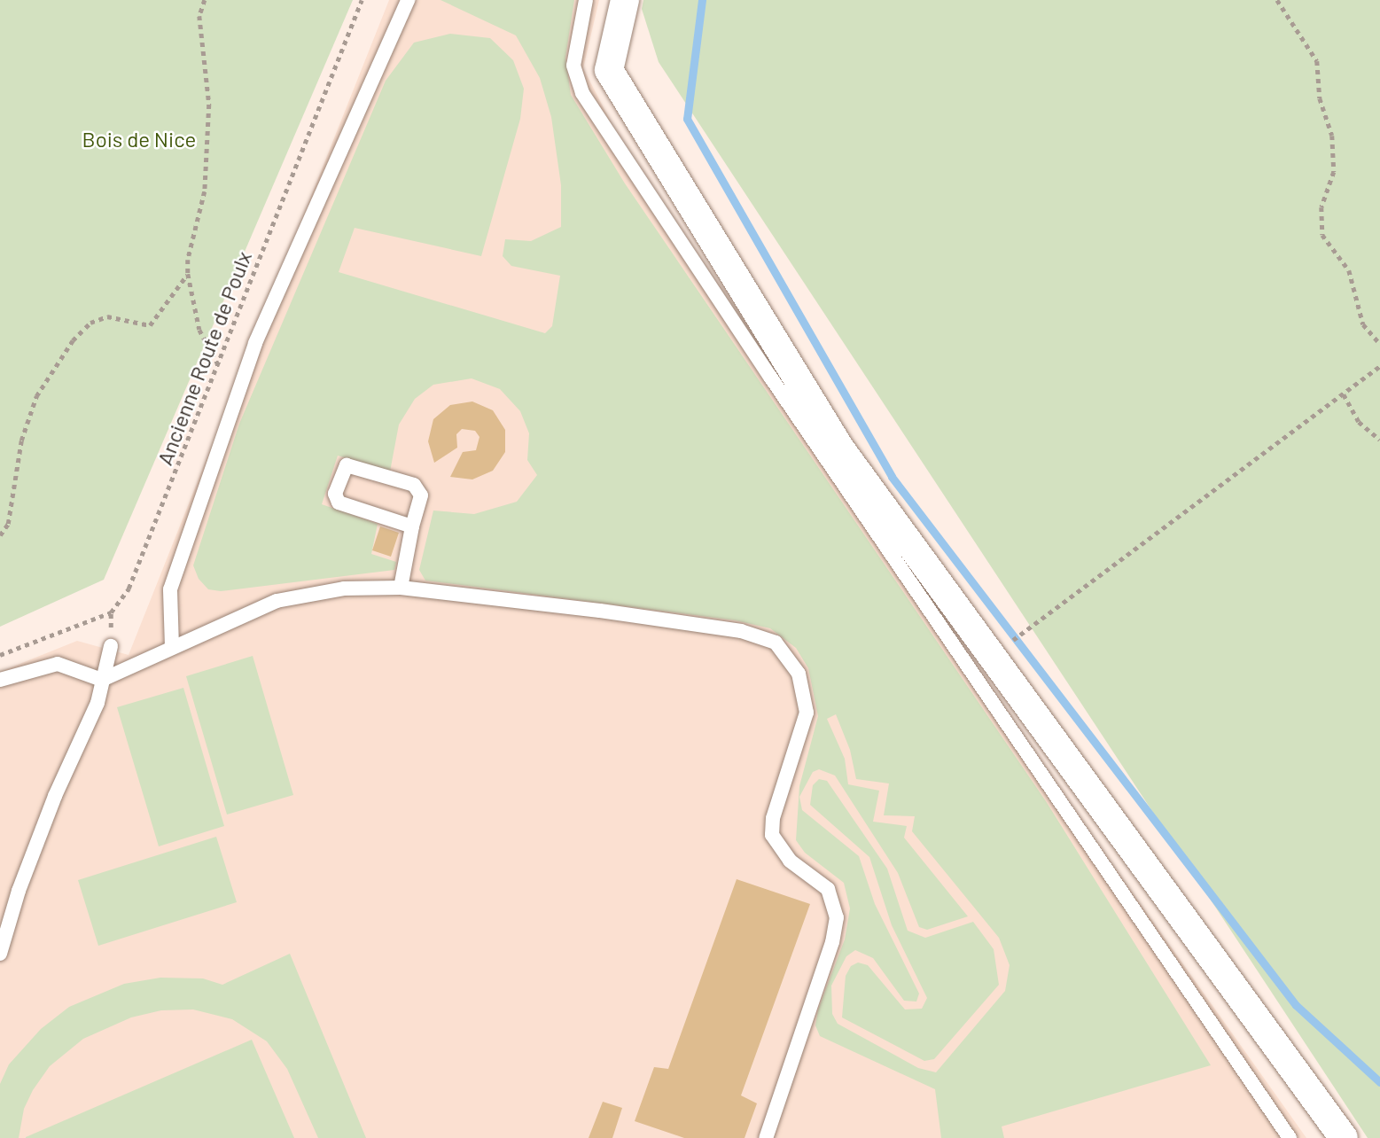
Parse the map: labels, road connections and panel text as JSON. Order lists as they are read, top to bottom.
{
  "streets": {
    "path": ["Ancienne Route de Poulx"]
  },
  "parks": ["Bois de Nice"]
}
